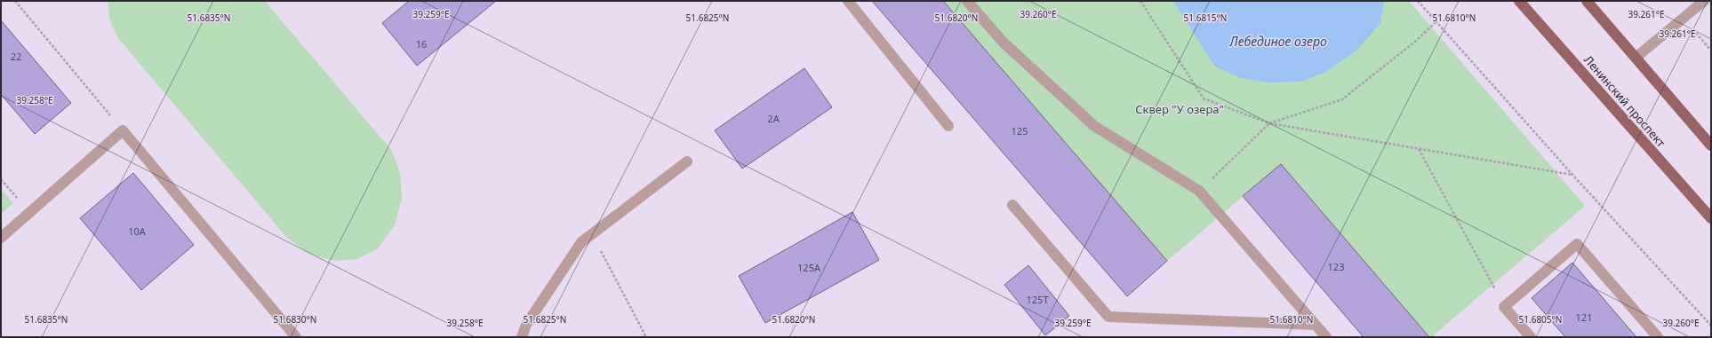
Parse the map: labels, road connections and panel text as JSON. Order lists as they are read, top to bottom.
{
  "streets": {
    "main road": ["Ленинский проспект"]
  },
  "water": ["Лебединое озеро"],
  "parks": ["Сквер \"У озера\""],
  "house_numbers": [
    "16",
    "22",
    "2А",
    "125",
    "10А",
    "123",
    "125А",
    "125Т",
    "121"
  ],
  "coordinates": [
    "39.261°E",
    "39.259°E",
    "39.260°E",
    "51.6835°N",
    "51.6825°N",
    "51.6820°N",
    "51.6815°N",
    "51.6810°N",
    "39.258°E",
    "51.6830°N",
    "51.6805°N"
  ]
}
